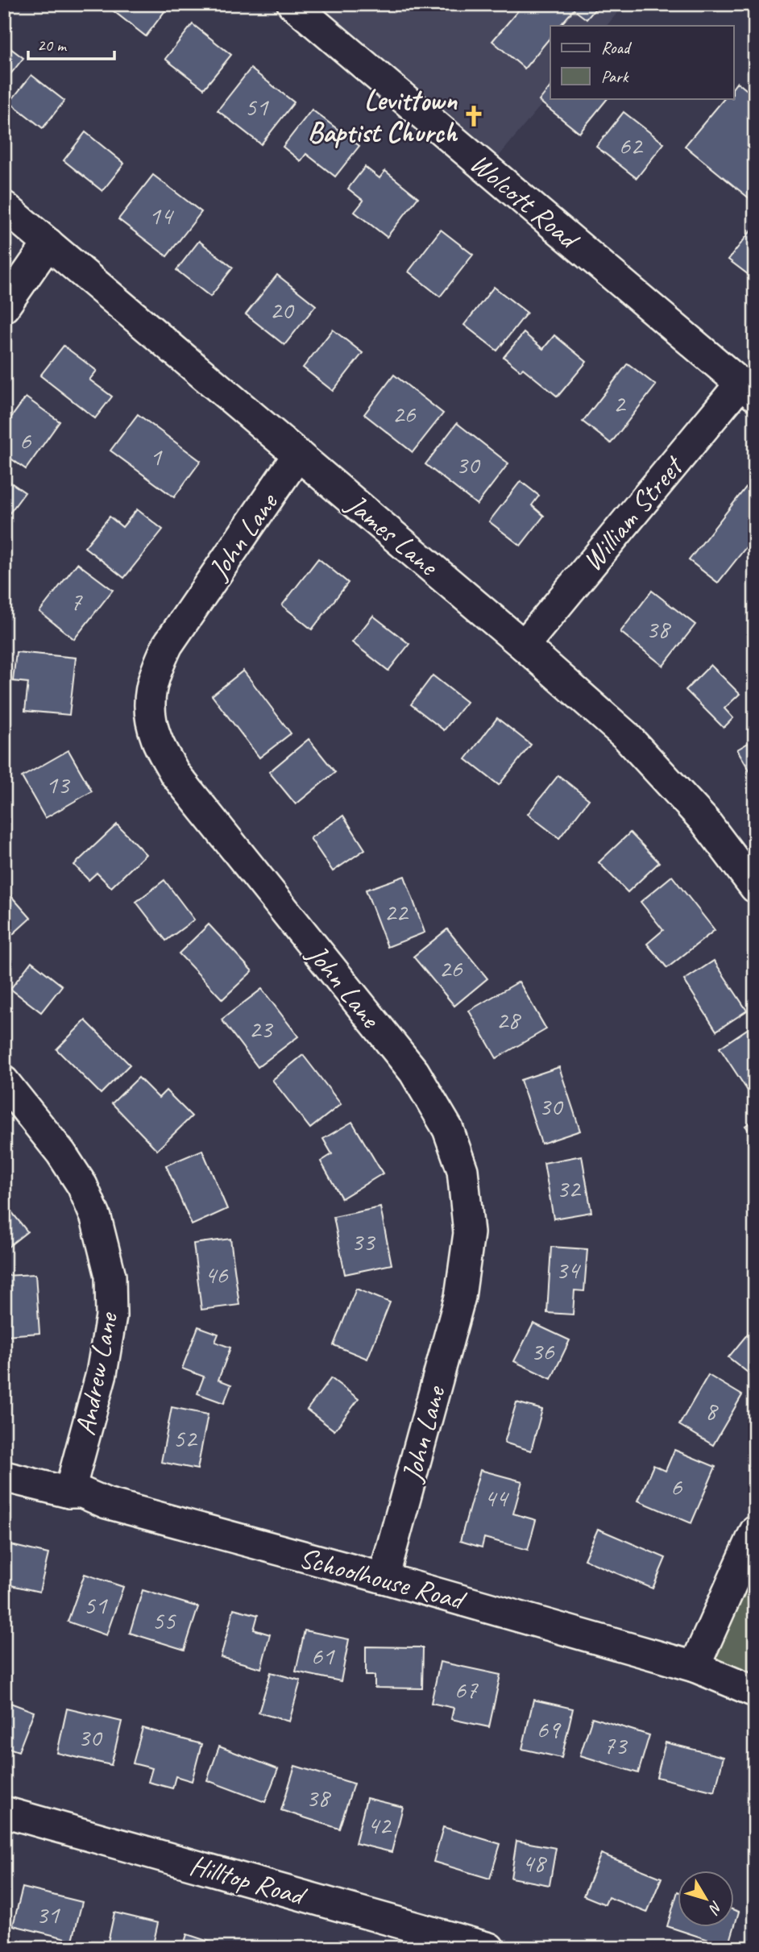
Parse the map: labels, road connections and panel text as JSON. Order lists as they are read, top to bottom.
{
  "streets": {
    "street": [
      "Wolcott Road",
      "William Street",
      "James Lane",
      "John Lane",
      "Andrew Lane",
      "Schoolhouse Road",
      "Hilltop Road"
    ]
  },
  "crossings": [
    ["Wolcott Road", "William Street"],
    ["William Street", "James Lane"],
    ["James Lane", "John Lane"],
    ["John Lane", "Schoolhouse Road"],
    ["Andrew Lane", "Schoolhouse Road"]
  ],
  "places": {
    "church": ["Levittown Baptist Church"]
  },
  "house_numbers": [
    "51",
    "62",
    "14",
    "20",
    "2",
    "26",
    "6",
    "1",
    "30",
    "7",
    "38",
    "13",
    "22",
    "26",
    "28",
    "23",
    "30",
    "32",
    "33",
    "34",
    "46",
    "36",
    "8",
    "52",
    "6",
    "44",
    "51",
    "55",
    "61",
    "67",
    "69",
    "30",
    "73",
    "38",
    "42",
    "48",
    "31"
  ],
  "legend": ["Road", "Park"],
  "scale_bar": "20 m",
  "north": "bottom right"
}
